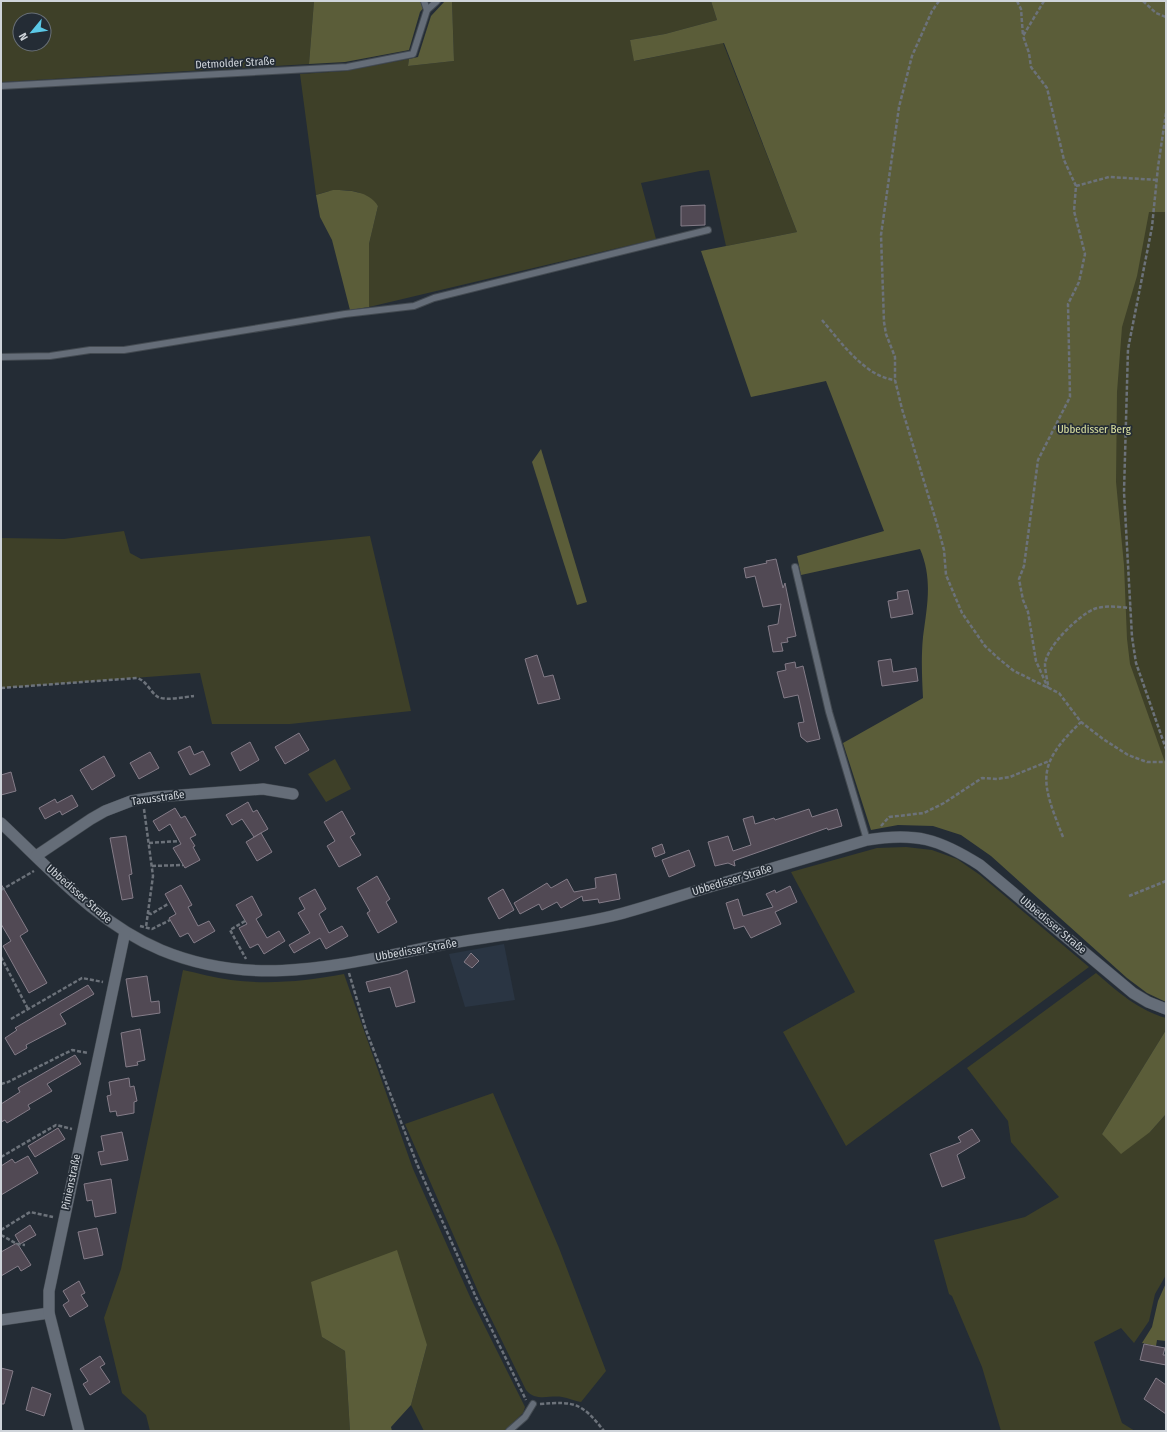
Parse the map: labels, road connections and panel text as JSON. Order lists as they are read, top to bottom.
{
  "streets": {
    "street": ["Taxusstraße", "Ubbedisser Straße", "Pinienstraße"],
    "lane": ["Detmolder Straße"]
  },
  "crossings": [
    ["Taxusstraße", "Ubbedisser Straße"],
    ["Ubbedisser Straße", "Pinienstraße"]
  ],
  "parks": ["Ubbedisser Berg"],
  "north": "bottom left"
}
